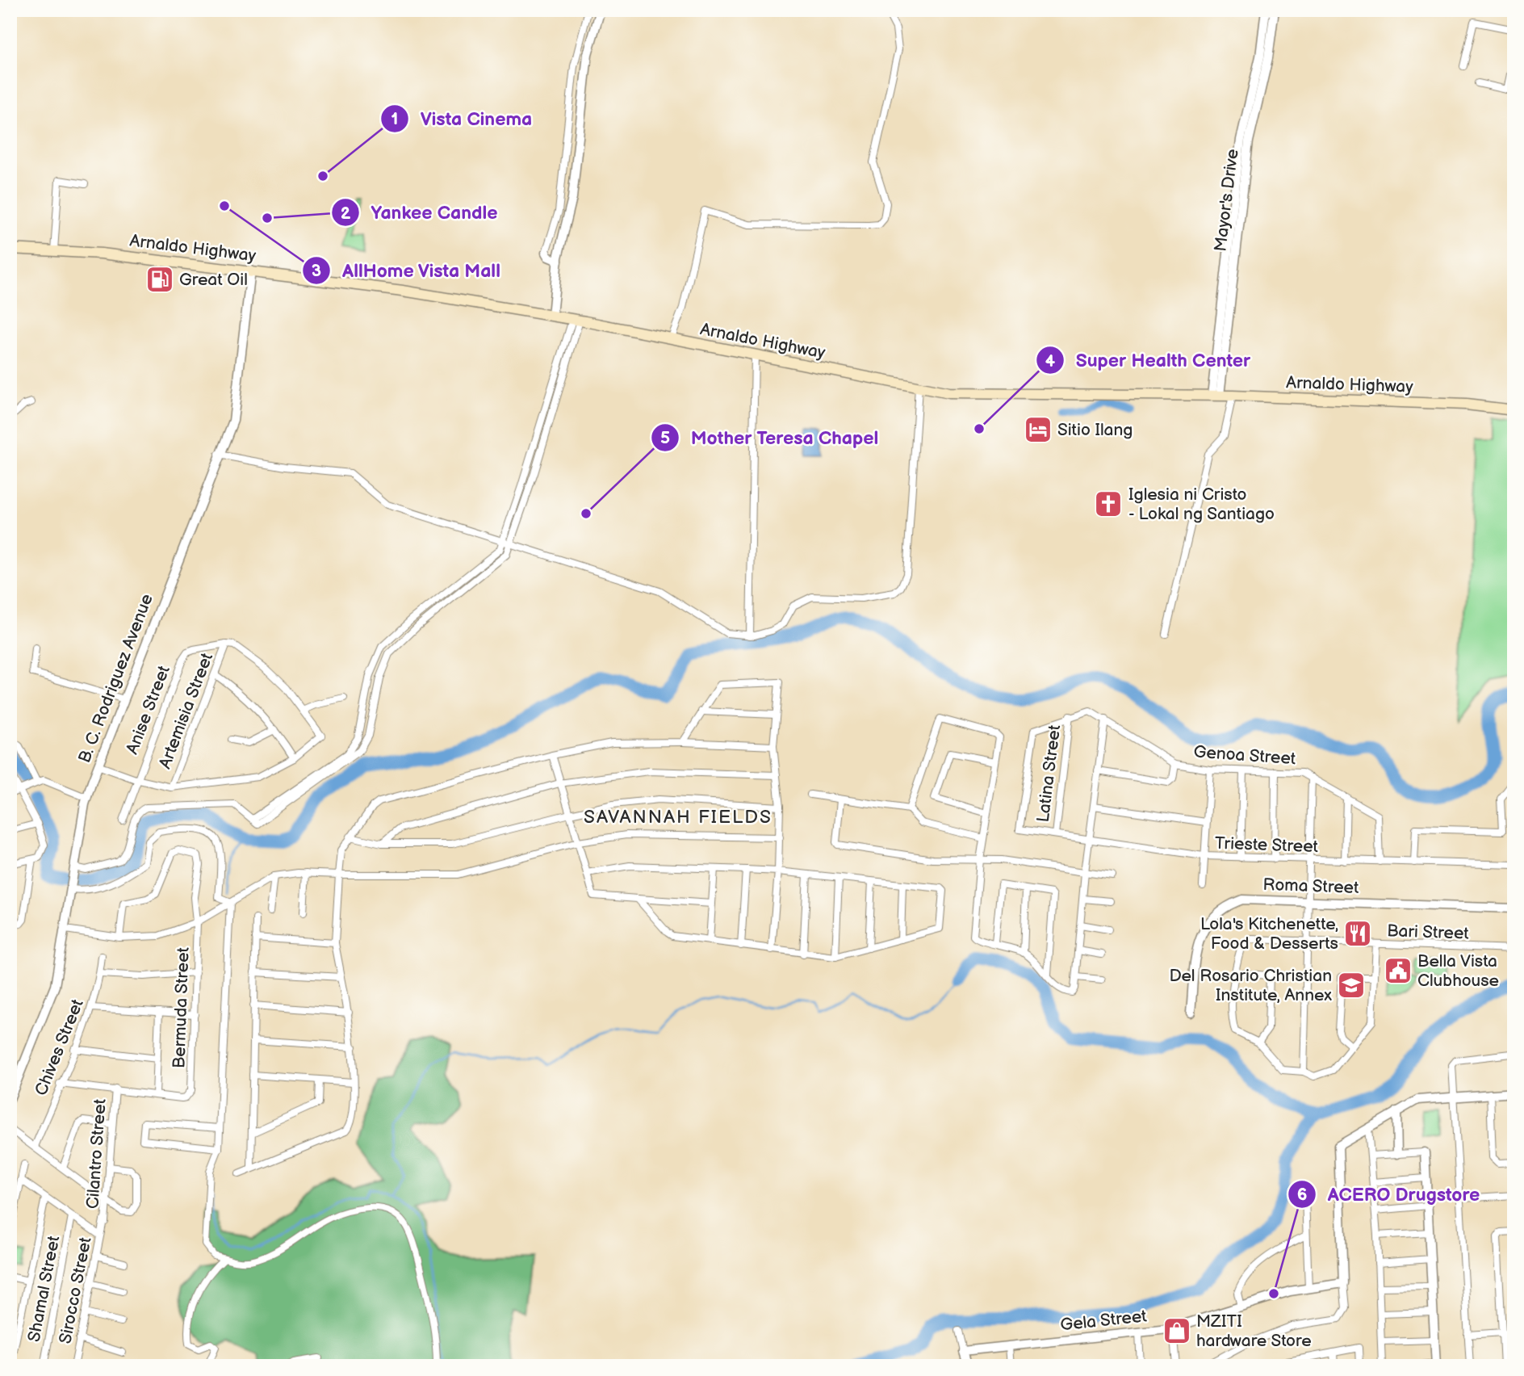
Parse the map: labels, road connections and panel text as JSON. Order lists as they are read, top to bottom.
{
  "streets": {
    "main road": ["Arnaldo Highway"],
    "street": [
      "Mayor's Drive",
      "B. C. Rodriguez Avenue",
      "Anise Street",
      "Artemisia Street",
      "Genoa Street",
      "Latina Street",
      "Trieste Street",
      "Roma Street",
      "Bari Street",
      "Bermuda Street",
      "Chives Street",
      "Cilantro Street",
      "Shamal Street",
      "Sirocco Street",
      "Gela Street"
    ]
  },
  "crossings": [
    ["Mayor's Drive", "Arnaldo Highway"],
    ["Arnaldo Highway", "B. C. Rodriguez Avenue"],
    ["B. C. Rodriguez Avenue", "Anise Street"],
    ["Anise Street", "Artemisia Street"],
    ["Genoa Street", "Latina Street"],
    ["Genoa Street", "Trieste Street"],
    ["Latina Street", "Trieste Street"],
    ["Cilantro Street", "Sirocco Street"]
  ],
  "districts": ["SAVANNAH FIELDS"],
  "places": {
    "other": [
      "Vista Cinema",
      "AllHome Vista Mall",
      "Yankee Candle",
      "Super Health Center",
      "Mother Teresa Chapel",
      "ACERO Drugstore"
    ],
    "fuel station": ["Great Oil"],
    "hotel": ["Sitio Ilang"],
    "church": ["Iglesia ni Cristo - Lokal ng Santiago"],
    "restaurant": ["Lola's Kitchenette, Food & Desserts"],
    "public building": ["Bella Vista Clubhouse"],
    "school or university": ["Del Rosario Christian Institute, Annex"],
    "shop": ["MZITI hardware Store"]
  }
}
